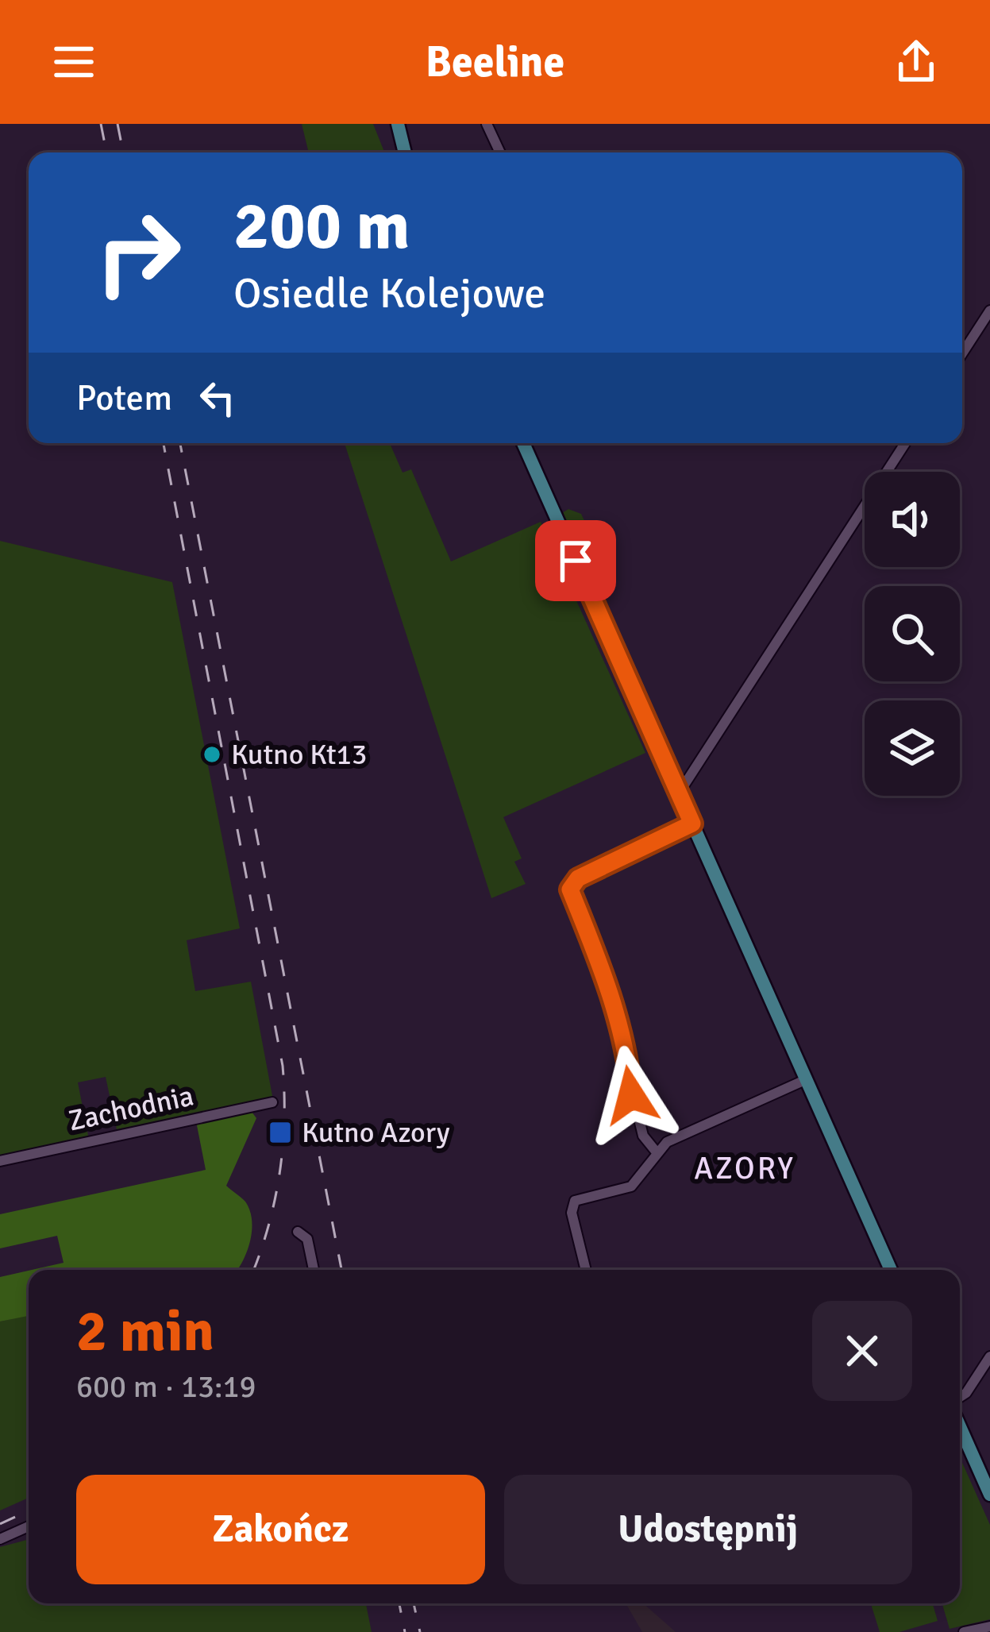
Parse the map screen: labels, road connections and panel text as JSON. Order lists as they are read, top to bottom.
{
  "streets": {
    "street": ["Zachodnia"]
  },
  "districts": ["AZORY"],
  "places": {
    "other": ["Kutno Kt13"],
    "transit": ["Kutno Azory"]
  },
  "page": {
    "header": "Beeline",
    "turn": ["200 m", "Osiedle Kolejowe"],
    "then": "Potem",
    "heading": ["2 min", "600 m · 13:19"],
    "buttons": ["Zakończ", "Udostępnij"]
  }
}
